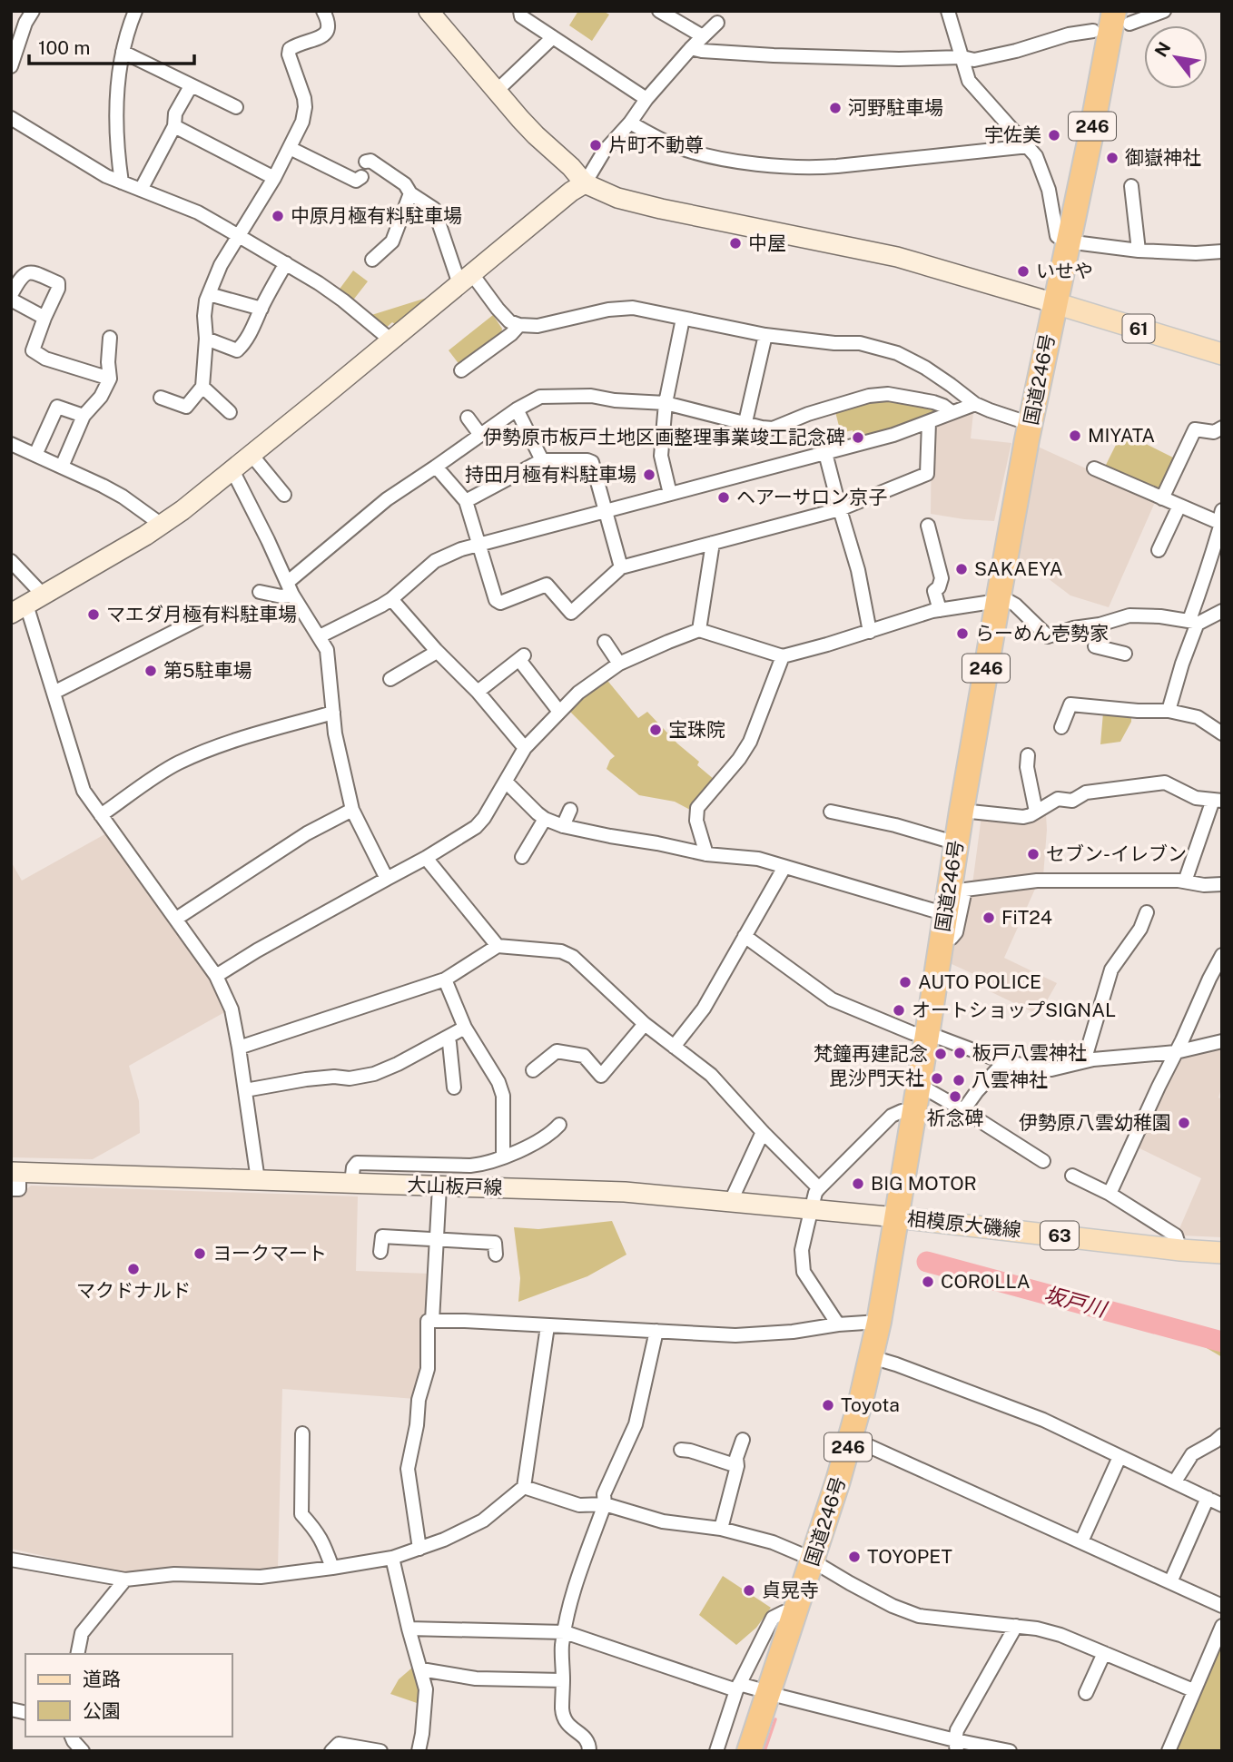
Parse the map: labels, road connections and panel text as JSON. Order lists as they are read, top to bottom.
{
  "streets": {
    "highway": ["246", "国道246号"],
    "main road": ["61", "相模原大磯線", "63"],
    "street": ["大山板戸線"]
  },
  "crossings": [
    ["61", "国道246号"],
    ["国道246号", "大山板戸線"],
    ["国道246号", "相模原大磯線"],
    ["大山板戸線", "相模原大磯線"]
  ],
  "water": ["坂戸川"],
  "places": [
    "河野駐車場",
    "宇佐美",
    "片町不動尊",
    "御嶽神社",
    "中原月極有料駐車場",
    "中屋",
    "いせや",
    "MIYATA",
    "伊勢原市板戸土地区画整理事業竣工記念碑",
    "持田月極有料駐車場",
    "ヘアーサロン京子",
    "SAKAEYA",
    "マエダ月極有料駐車場",
    "らーめん壱勢家",
    "第5駐車場",
    "宝珠院",
    "セブン-イレブン",
    "FiT24",
    "AUTO POLICE",
    "オートショップSIGNAL",
    "板戸八雲神社",
    "梵鐘再建記念",
    "毘沙門天社",
    "八雲神社",
    "祈念碑",
    "伊勢原八雲幼稚園",
    "BIG MOTOR",
    "ヨークマート",
    "マクドナルド",
    "COROLLA",
    "Toyota",
    "TOYOPET",
    "貞晃寺"
  ],
  "legend": ["道路", "公園"],
  "scale_bar": "100 m",
  "north": "top left"
}
